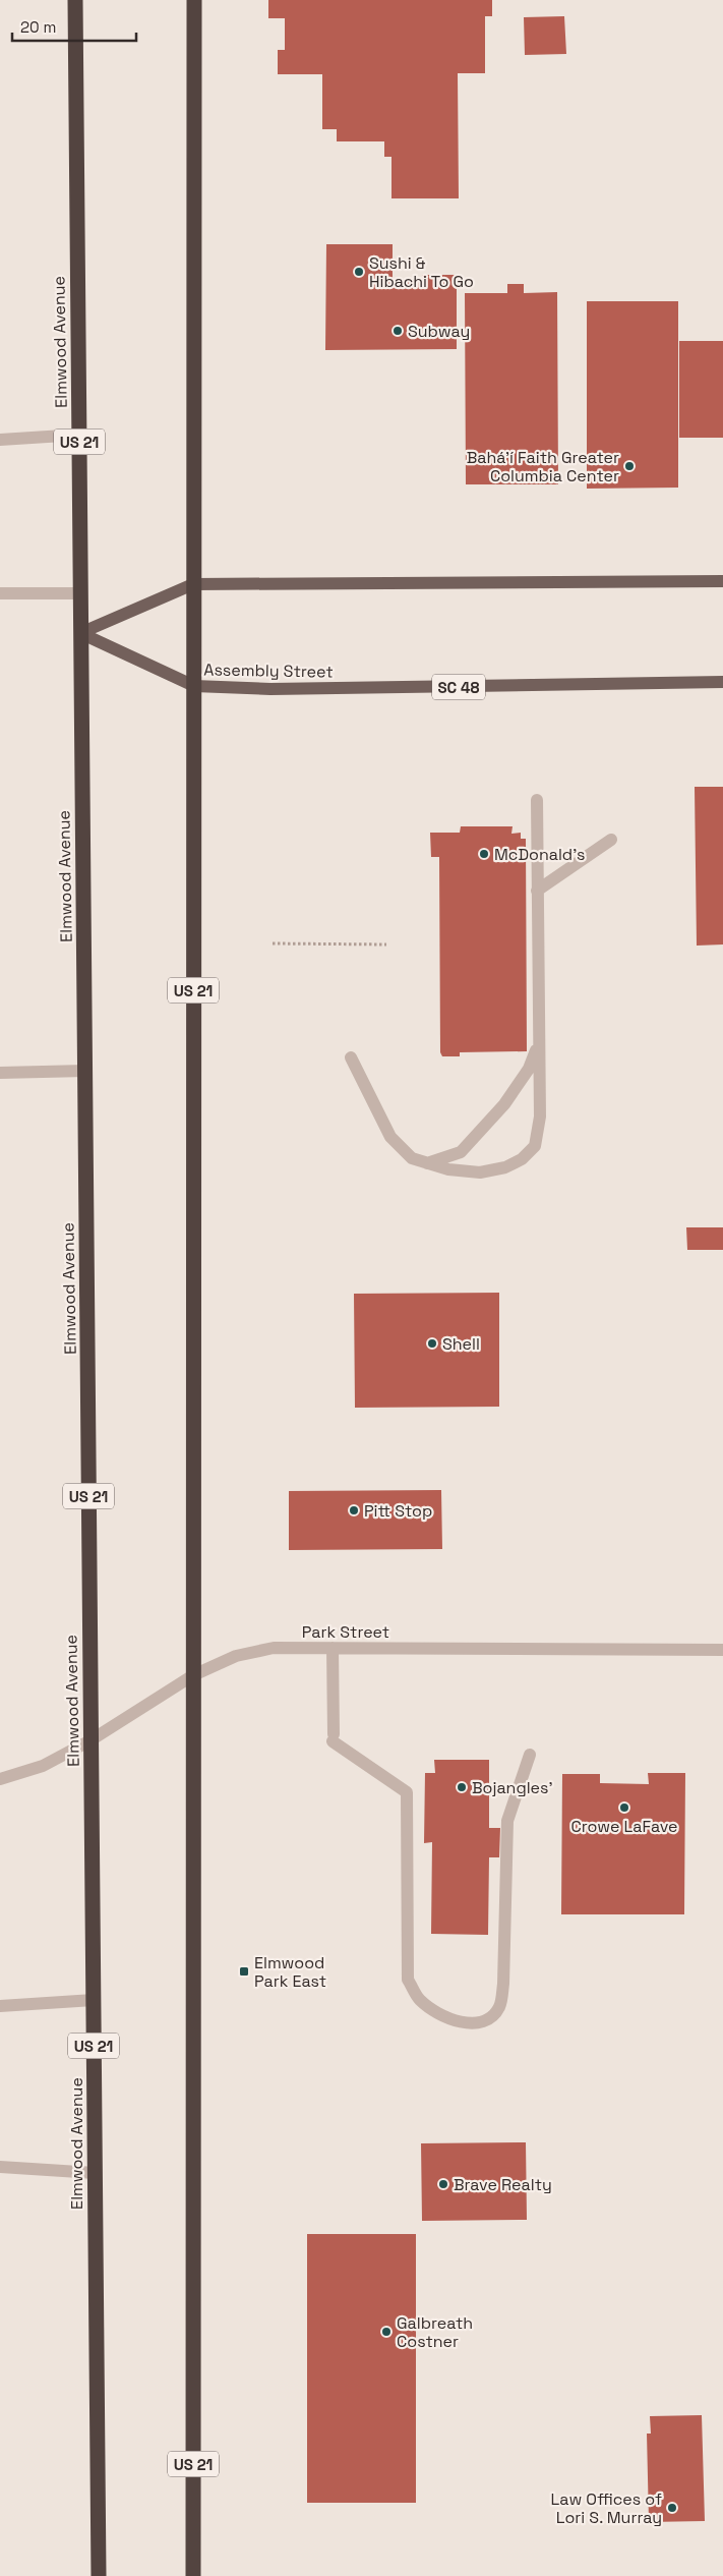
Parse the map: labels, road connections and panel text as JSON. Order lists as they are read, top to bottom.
{
  "streets": {
    "highway": ["Elmwood Avenue", "US 21"],
    "main road": ["Assembly Street", "SC 48"],
    "street": ["Park Street"]
  },
  "crossings": [
    ["Elmwood Avenue", "Assembly Street"],
    ["Elmwood Avenue", "Park Street"],
    ["US 21", "Assembly Street"],
    ["US 21", "Park Street"]
  ],
  "places": {
    "other": [
      "Sushi & Hibachi To Go",
      "Subway",
      "Bahá’í Faith Greater Columbia Center",
      "McDonald's",
      "Shell",
      "Pitt Stop",
      "Bojangles'",
      "Crowe LaFave",
      "Brave Realty",
      "Galbreath Costner",
      "Law Offices of Lori S. Murray"
    ],
    "transit": ["Elmwood Park East"]
  },
  "scale_bar": "20 m"
}
